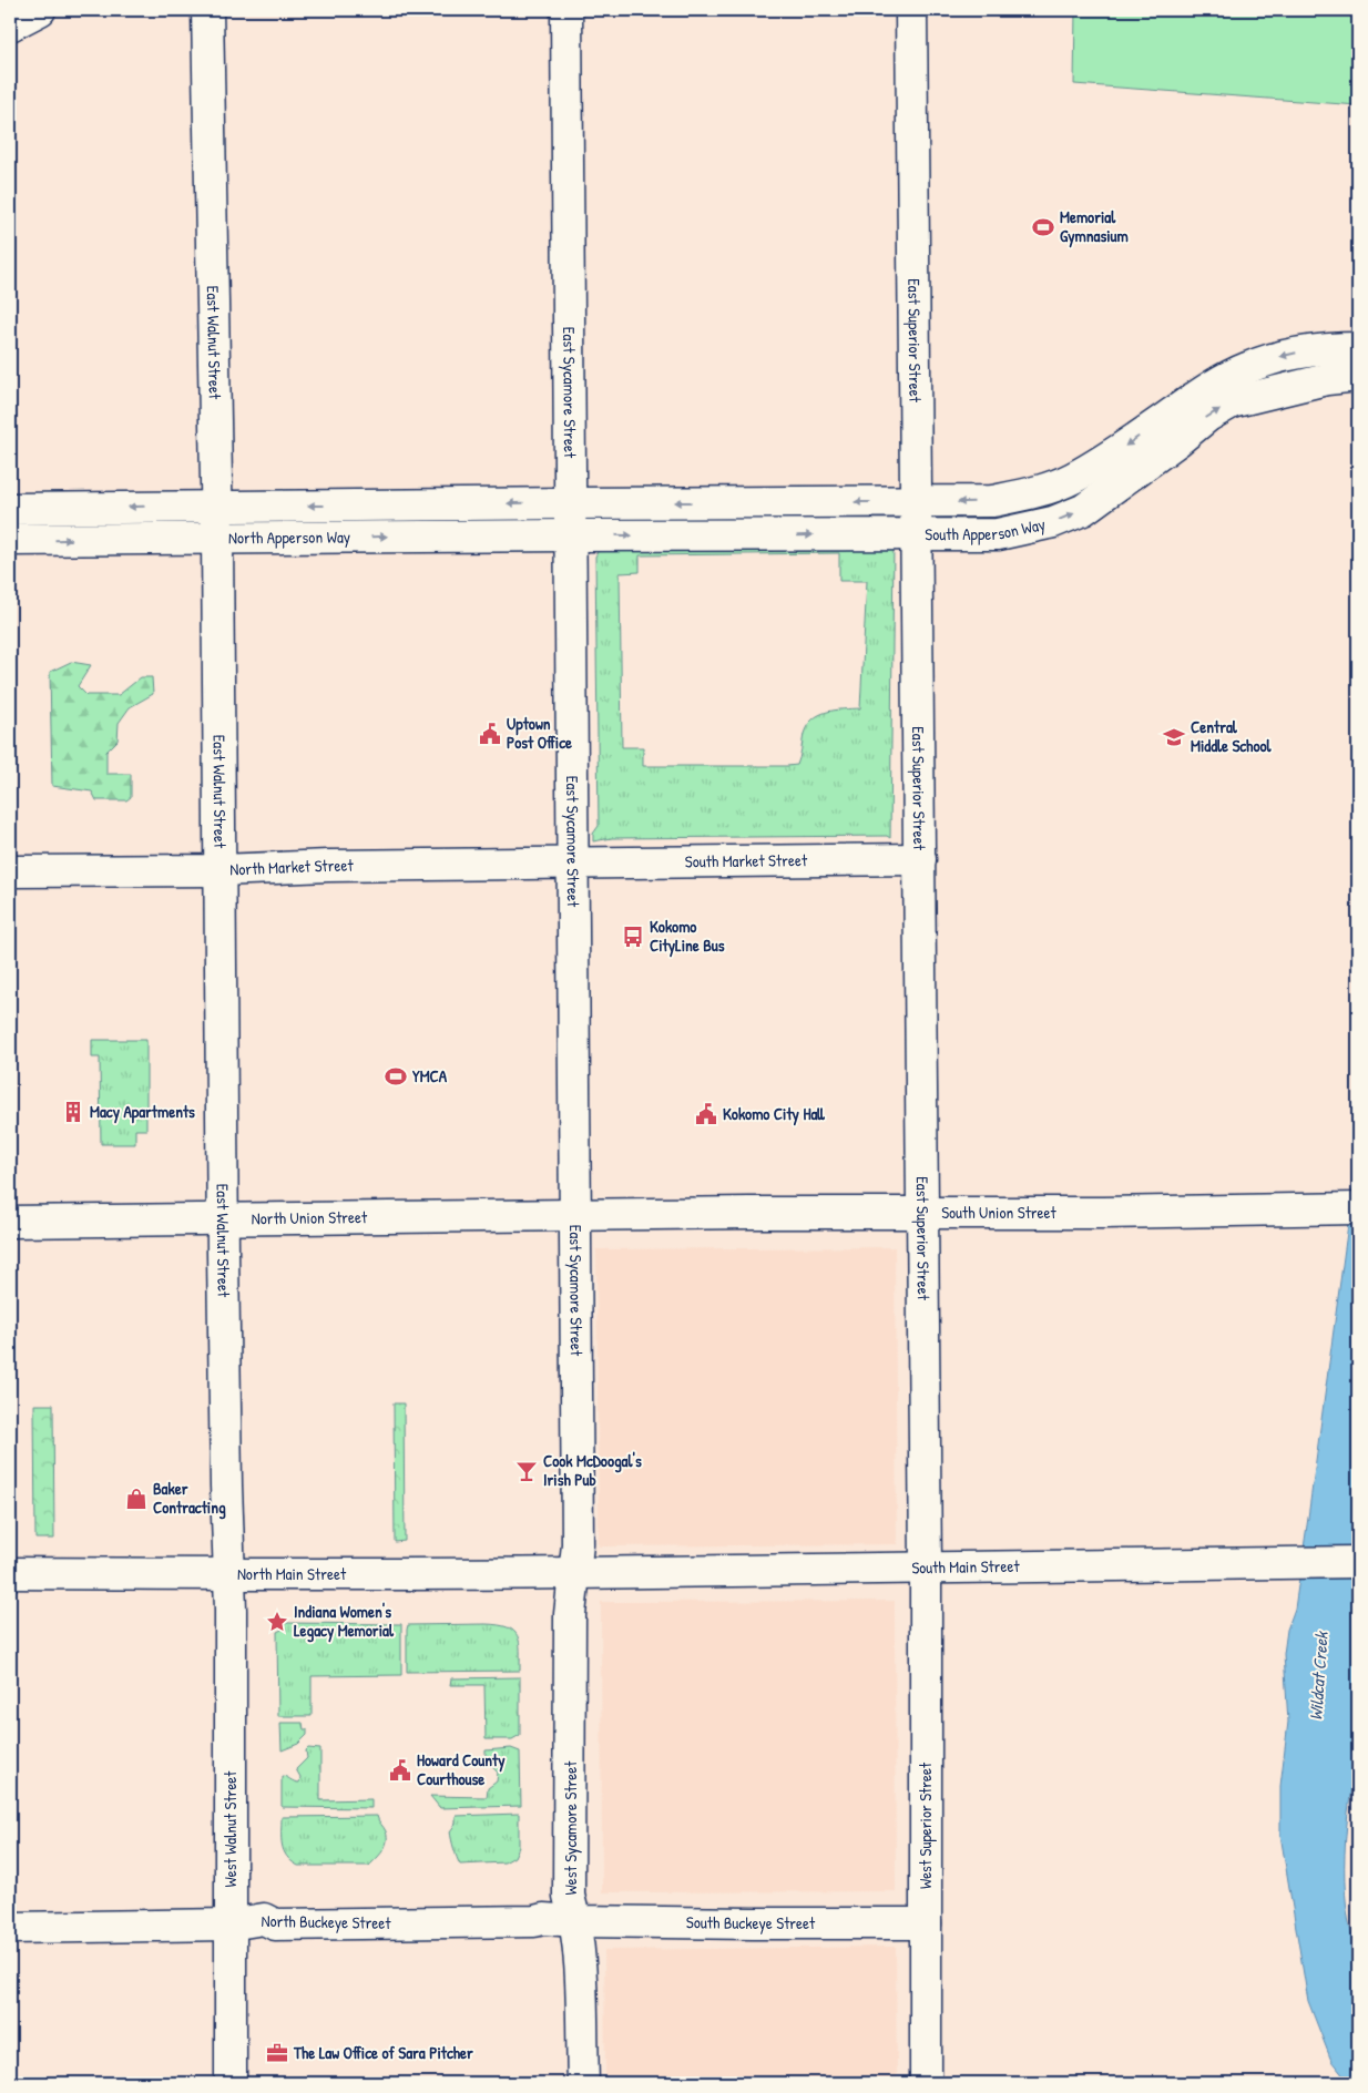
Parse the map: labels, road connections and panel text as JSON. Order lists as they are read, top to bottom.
{
  "streets": {
    "street": [
      "East Superior Street",
      "East Walnut Street",
      "East Sycamore Street",
      "South Apperson Way",
      "North Apperson Way",
      "South Market Street",
      "North Market Street",
      "South Union Street",
      "North Union Street",
      "South Main Street",
      "North Main Street",
      "West Superior Street",
      "West Sycamore Street",
      "West Walnut Street",
      "North Buckeye Street",
      "South Buckeye Street"
    ]
  },
  "crossings": [
    ["East Superior Street", "South Apperson Way"],
    ["East Superior Street", "South Market Street"],
    ["East Superior Street", "South Union Street"],
    ["East Superior Street", "South Main Street"],
    ["East Superior Street", "West Superior Street"],
    ["East Walnut Street", "North Apperson Way"],
    ["East Walnut Street", "North Market Street"],
    ["East Walnut Street", "North Union Street"],
    ["East Walnut Street", "North Main Street"],
    ["East Walnut Street", "West Walnut Street"],
    ["East Sycamore Street", "South Apperson Way"],
    ["East Sycamore Street", "North Apperson Way"],
    ["East Sycamore Street", "South Market Street"],
    ["East Sycamore Street", "North Market Street"],
    ["East Sycamore Street", "South Union Street"],
    ["East Sycamore Street", "North Union Street"],
    ["East Sycamore Street", "South Main Street"],
    ["East Sycamore Street", "North Main Street"],
    ["East Sycamore Street", "West Sycamore Street"],
    ["South Apperson Way", "North Apperson Way"],
    ["South Market Street", "North Market Street"],
    ["South Union Street", "North Union Street"],
    ["South Main Street", "North Main Street"],
    ["South Main Street", "West Superior Street"],
    ["South Main Street", "West Sycamore Street"],
    ["North Main Street", "West Sycamore Street"],
    ["North Main Street", "West Walnut Street"],
    ["West Superior Street", "South Buckeye Street"],
    ["West Sycamore Street", "North Buckeye Street"],
    ["West Sycamore Street", "South Buckeye Street"],
    ["West Walnut Street", "North Buckeye Street"],
    ["North Buckeye Street", "South Buckeye Street"]
  ],
  "water": ["Wildcat Creek"],
  "places": {
    "sports": ["Memorial Gymnasium", "YMCA"],
    "public building": ["Uptown Post Office", "Kokomo City Hall", "Howard County Courthouse"],
    "school or university": ["Central Middle School"],
    "bus stop": ["Kokomo CityLine Bus"],
    "building": ["Macy Apartments"],
    "bar": ["Cook McDoogal's Irish Pub"],
    "shop": ["Baker Contracting"],
    "place": ["Indiana Women's Legacy Memorial"],
    "office": ["The Law Office of Sara Pitcher"]
  }
}
